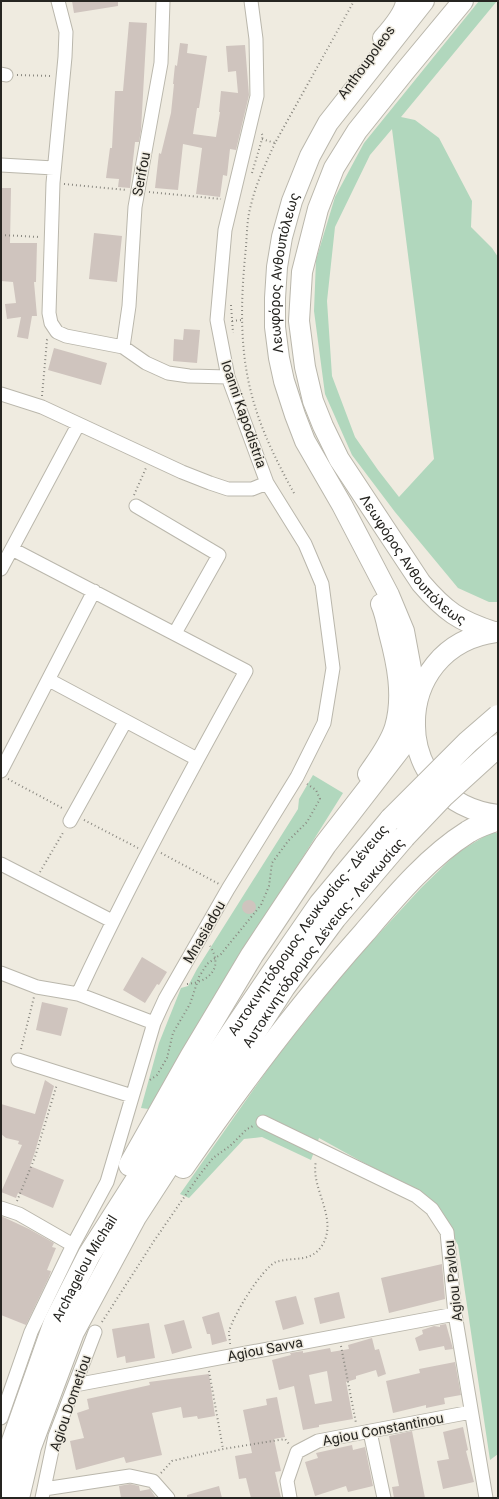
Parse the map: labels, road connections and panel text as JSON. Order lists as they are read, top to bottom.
{
  "streets": {
    "highway": ["Αυτοκινητόδρομος Λευκωσίας - Δένειας", "Αυτοκινητόδρομος Δένειας - Λευκωσίας", "Archagelou Michail"],
    "main road": ["Λεωφόρος Ανθουπόλεως"],
    "street": [
      "Anthoupoleos",
      "Serifou",
      "Ioanni Kapodistria",
      "Mnasiadou",
      "Agiou Pavlou",
      "Agiou Savva",
      "Agiou Dometiou",
      "Agiou Constantinou"
    ]
  },
  "crossings": [
    ["Anthoupoleos", "Λεωφόρος Ανθουπόλεως"],
    ["Ioanni Kapodistria", "Mnasiadou"],
    ["Αυτοκινητόδρομος Λευκωσίας - Δένειας", "Αυτοκινητόδρομος Δένειας - Λευκωσίας"],
    ["Αυτοκινητόδρομος Λευκωσίας - Δένειας", "Archagelou Michail"],
    ["Mnasiadou", "Archagelou Michail"],
    ["Αυτοκινητόδρομος Δένειας - Λευκωσίας", "Archagelou Michail"],
    ["Agiou Pavlou", "Agiou Savva"],
    ["Agiou Pavlou", "Agiou Constantinou"],
    ["Agiou Savva", "Agiou Dometiou"]
  ]
}
